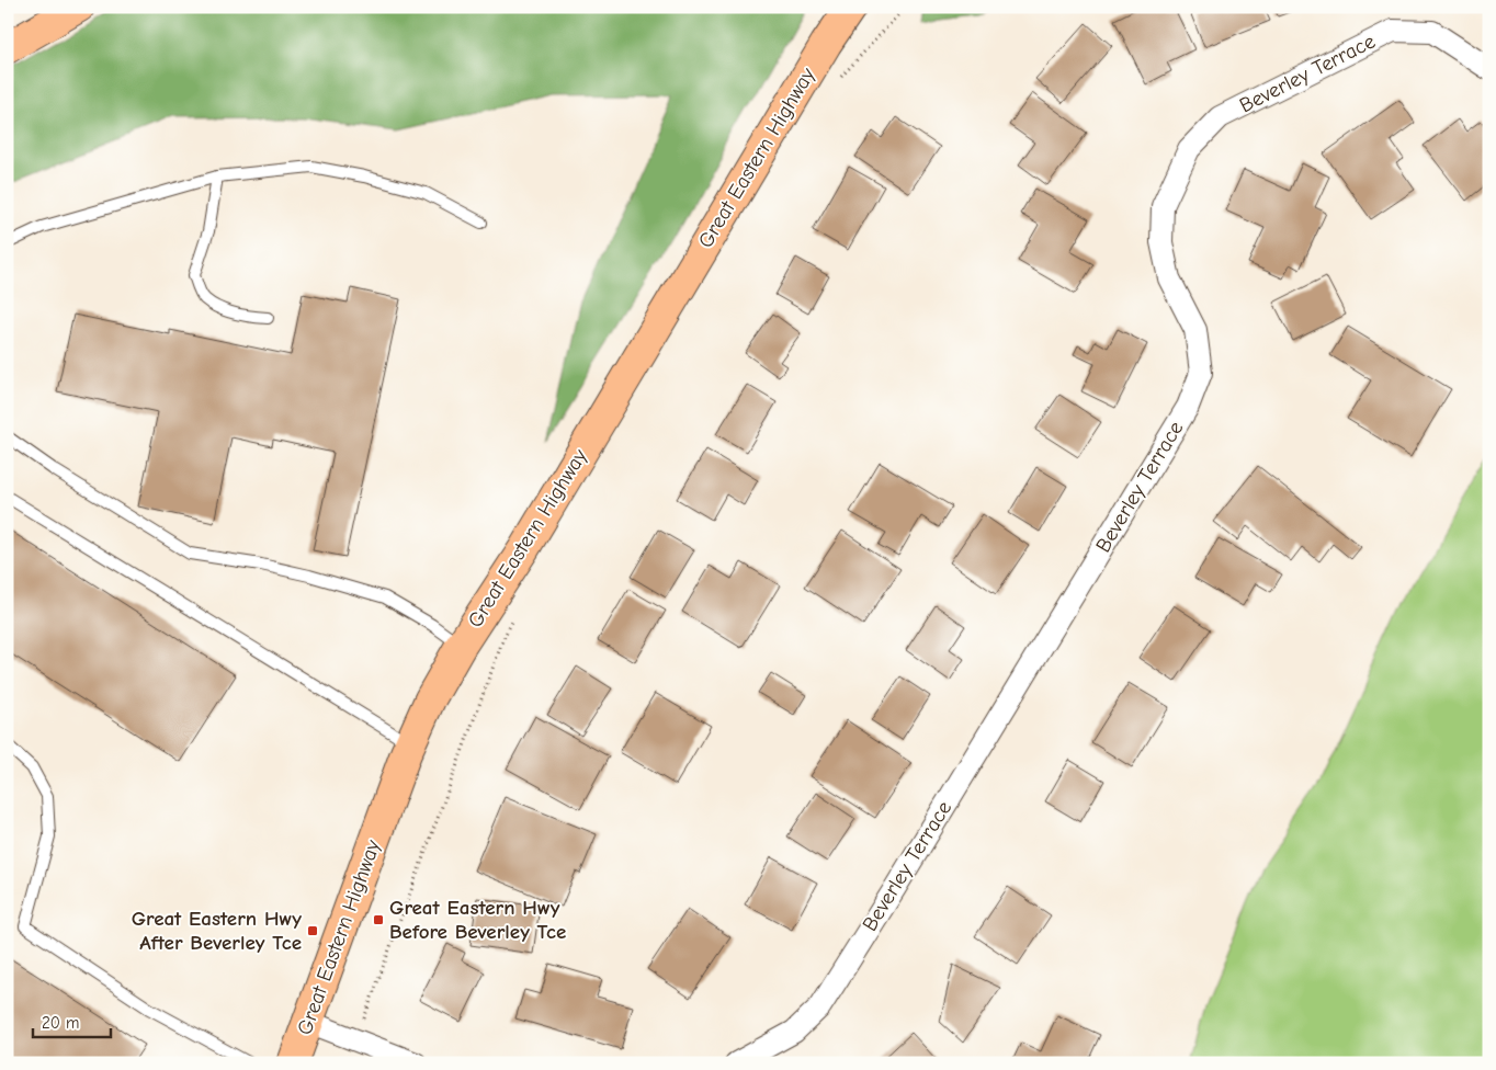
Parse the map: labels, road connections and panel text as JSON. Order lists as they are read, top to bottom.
{
  "streets": {
    "highway": ["Great Eastern Highway"],
    "street": ["Beverley Terrace"]
  },
  "places": {
    "transit": ["Great Eastern Hwy Before Beverley Tce", "Great Eastern Hwy After Beverley Tce"]
  },
  "scale_bar": "20 m"
}
